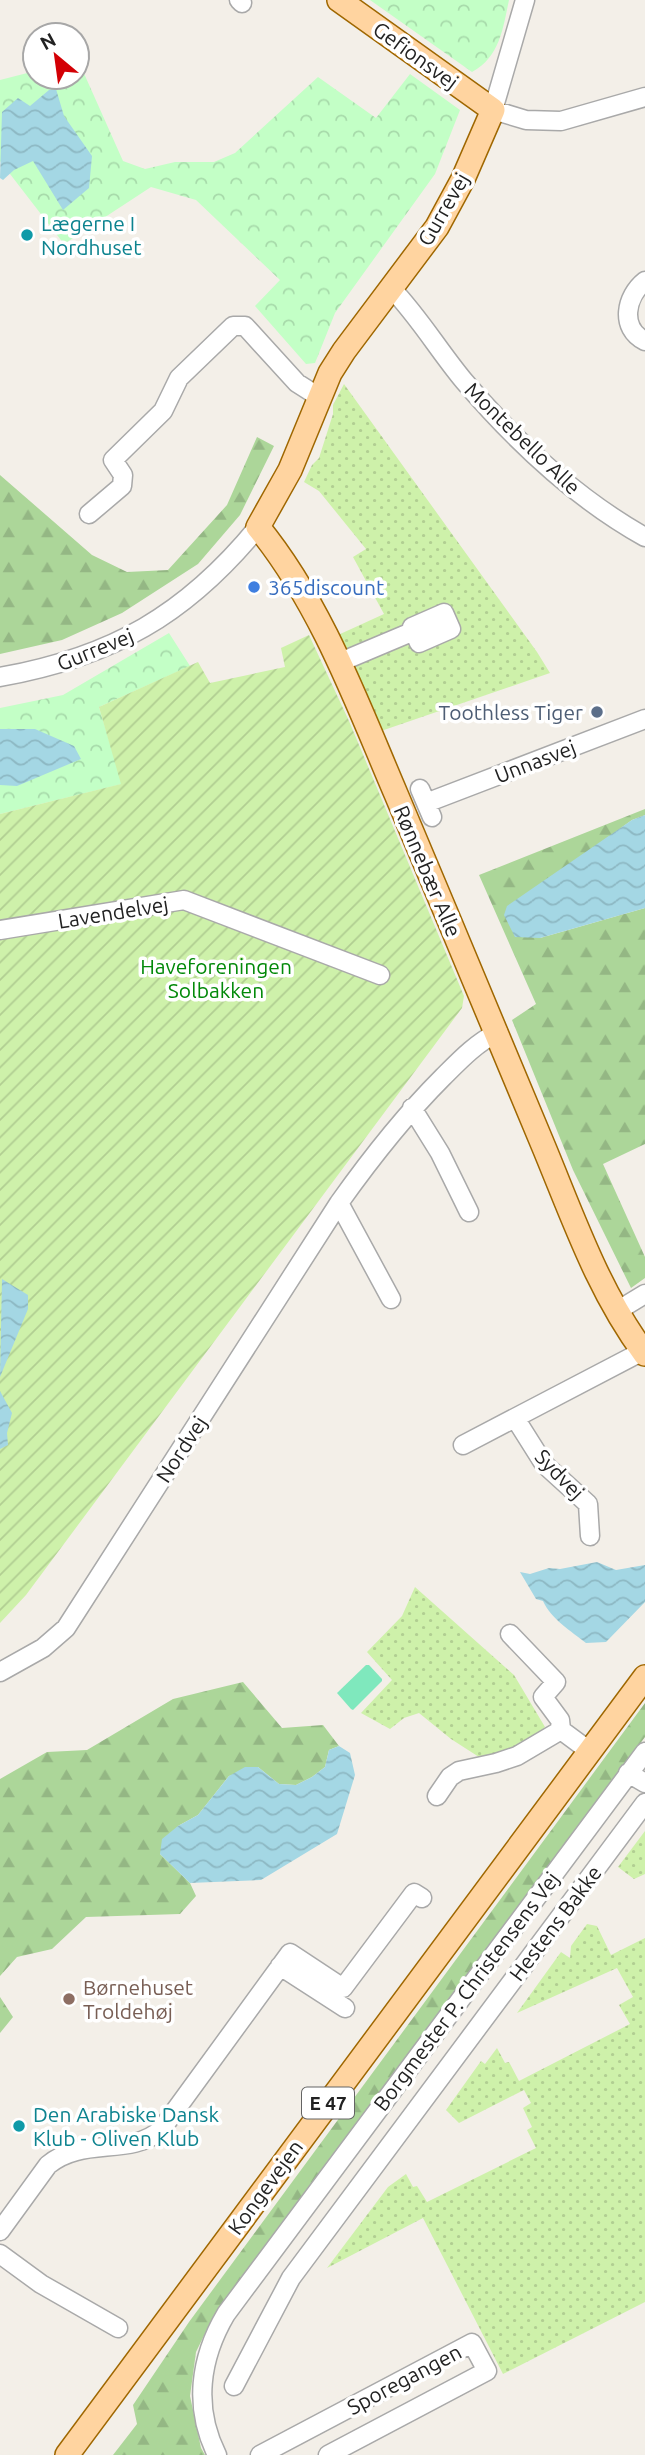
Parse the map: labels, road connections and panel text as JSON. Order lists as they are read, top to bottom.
{
  "streets": {
    "main road": [
      "Gefionsvej",
      "Gurrevej",
      "Rønnebær Alle",
      "E 47",
      "Kongevejen"
    ],
    "street": [
      "Montebello Alle",
      "Unnasvej",
      "Lavendelvej",
      "Nordvej",
      "Sydvej",
      "Hestens Bakke",
      "Borgmester P. Christensens Vej",
      "Sporegangen"
    ]
  },
  "crossings": [
    ["Gefionsvej", "Gurrevej"],
    ["Gurrevej", "Montebello Alle"],
    ["Gurrevej", "Rønnebær Alle"],
    ["Rønnebær Alle", "Nordvej"]
  ],
  "parks": ["Haveforeningen Solbakken"],
  "places": [
    "Lægerne I Nordhuset",
    "365discount",
    "Toothless Tiger",
    "Børnehuset Troldehøj",
    "Den Arabiske Dansk Klub - Oliven Klub"
  ],
  "north": "top left"
}
